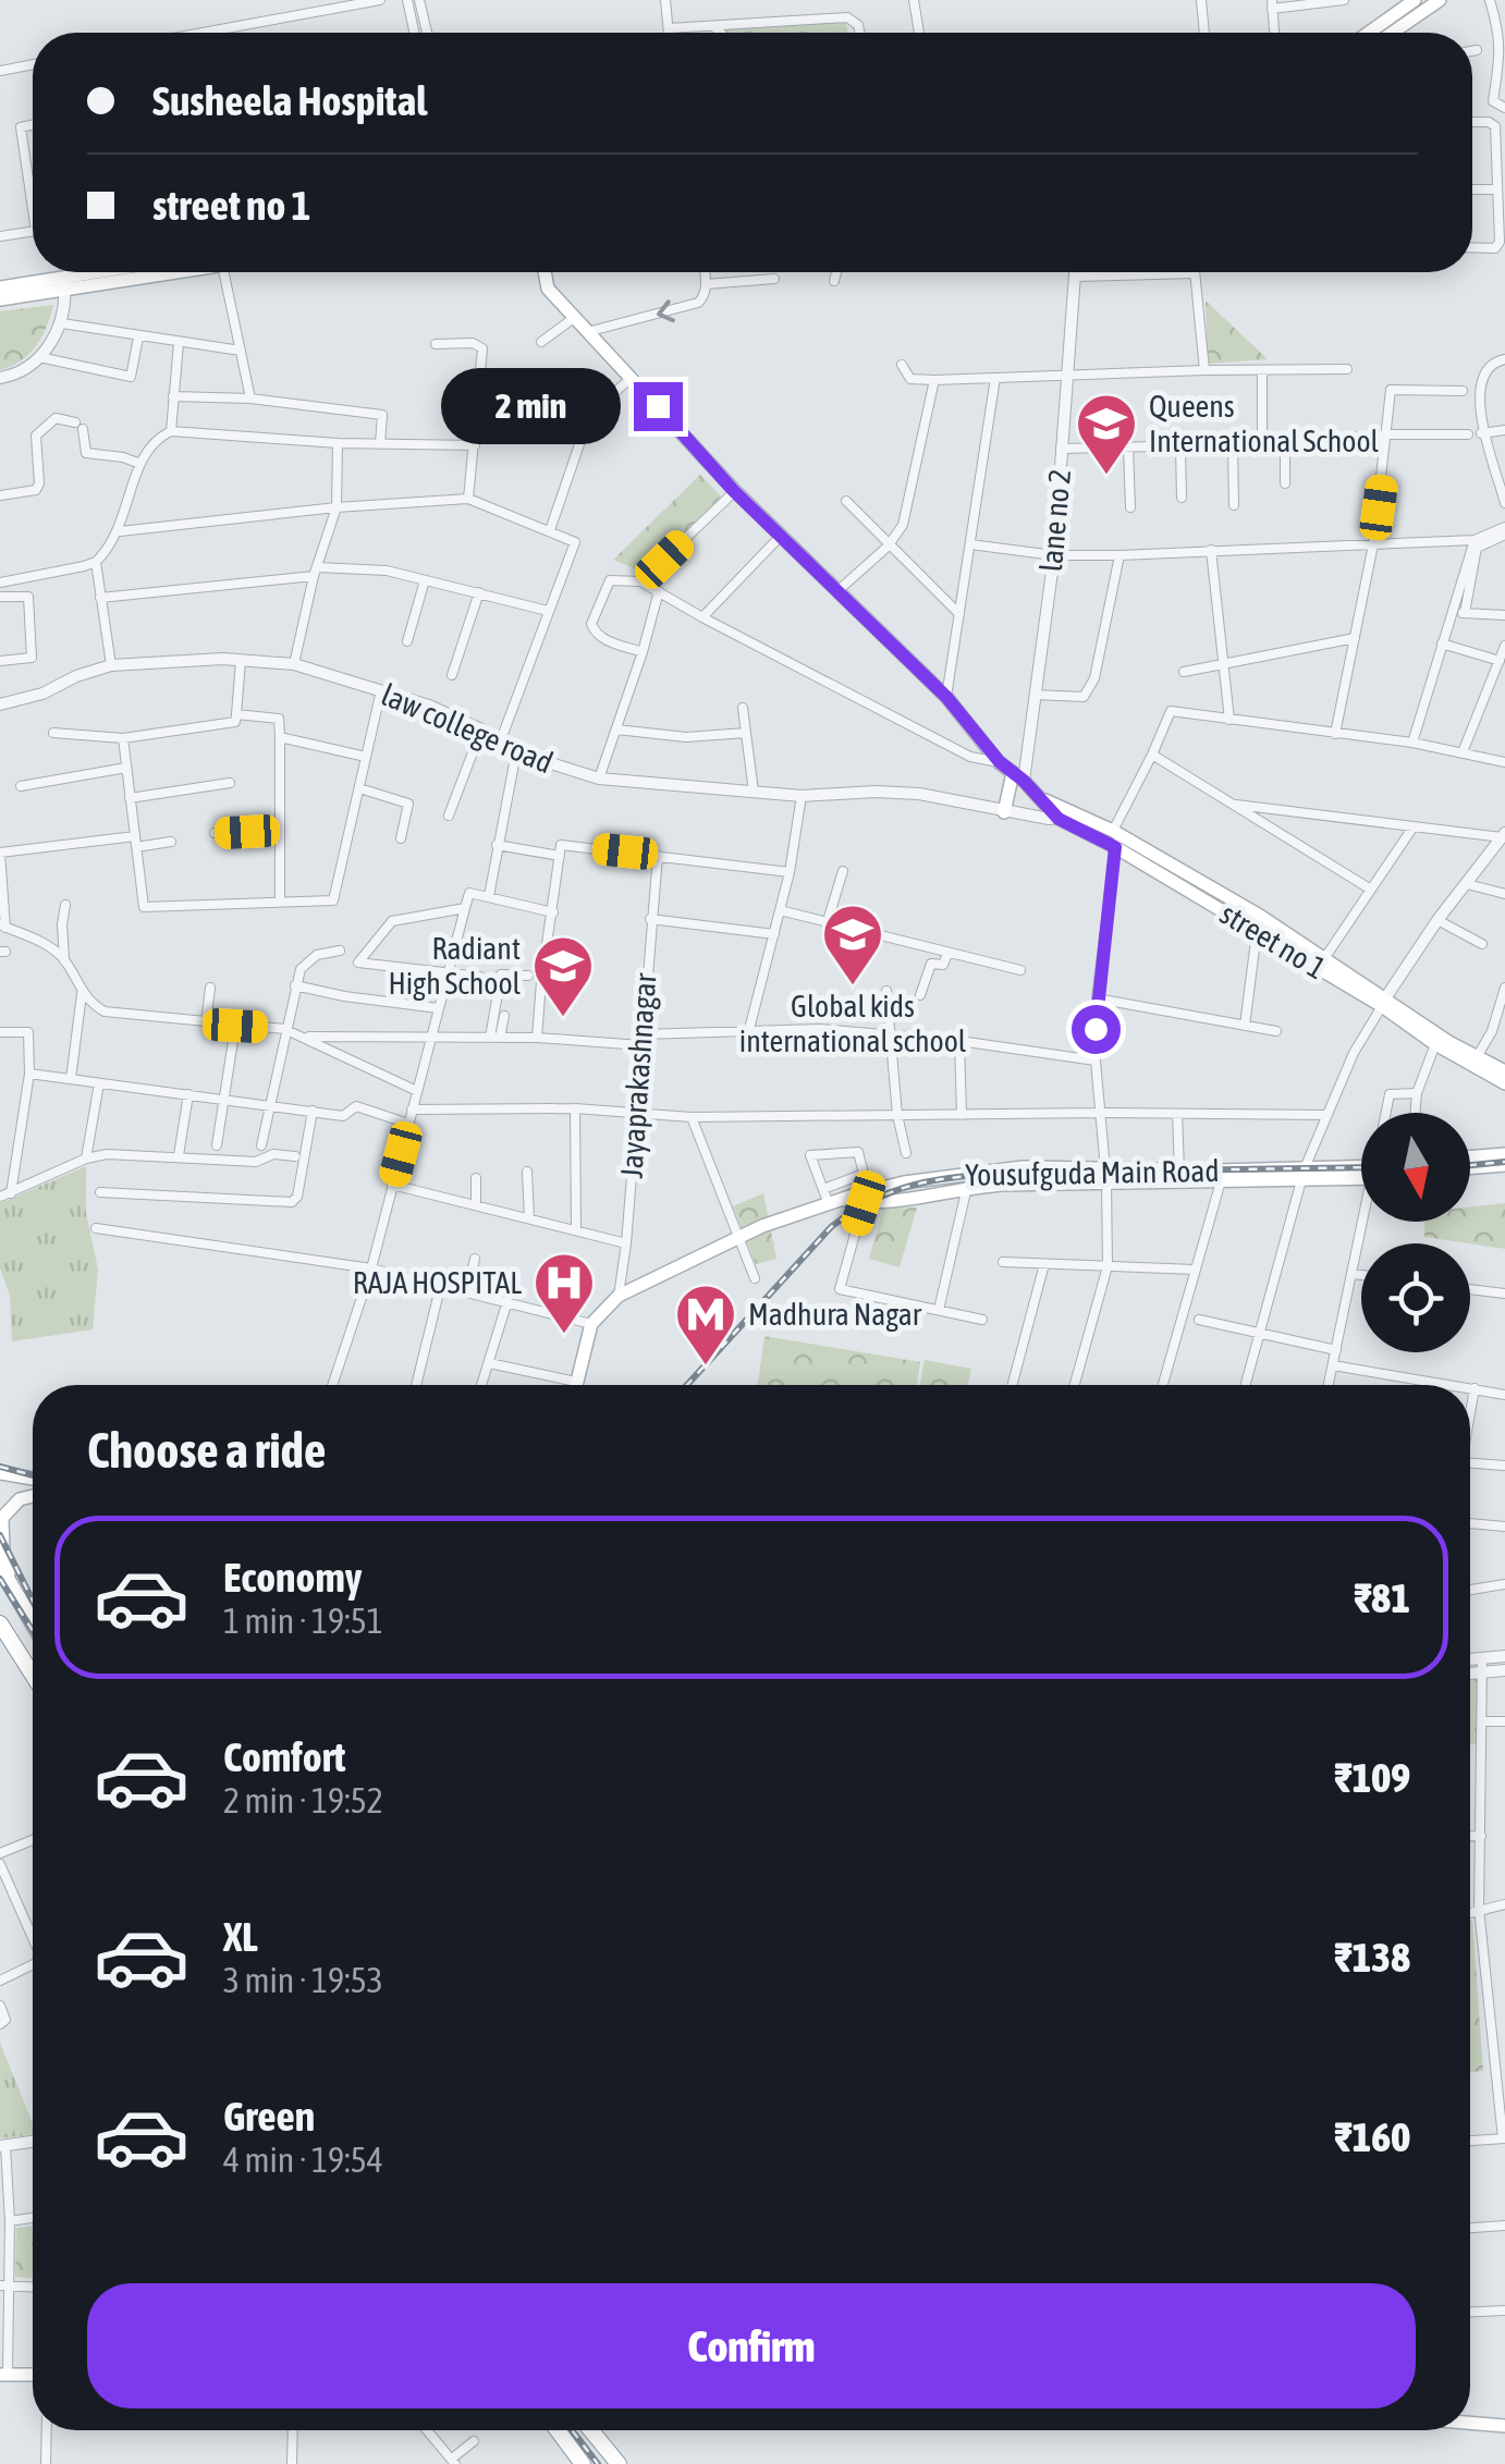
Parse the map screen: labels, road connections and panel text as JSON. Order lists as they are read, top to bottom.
{
  "streets": {
    "main road": ["street no 1", "Yousufguda Main Road"],
    "street": ["lane no 2", "law college road", "Jayaprakashnagar"]
  },
  "crossings": [
    ["lane no 2", "street no 1"],
    ["law college road", "street no 1"],
    ["Jayaprakashnagar", "Yousufguda Main Road"]
  ],
  "places": {
    "school or university": ["Queens International School", "Global kids international school", "Radiant High School"],
    "hospital": ["RAJA HOSPITAL"],
    "metro station": ["Madhura Nagar"]
  },
  "north": "bottom",
  "page": {
    "banner": ["Susheela Hospital", "street no 1"],
    "bubble": "2 min",
    "heading": "Choose a ride",
    "list": [
      {
        "name": "Economy",
        "note": "1 min · 19:51",
        "value": "₹81"
      },
      {
        "name": "Comfort",
        "note": "2 min · 19:52",
        "value": "₹109"
      },
      {
        "name": "XL",
        "note": "3 min · 19:53",
        "value": "₹138"
      },
      {
        "name": "Green",
        "note": "4 min · 19:54",
        "value": "₹160"
      }
    ],
    "buttons": "Confirm"
  }
}
